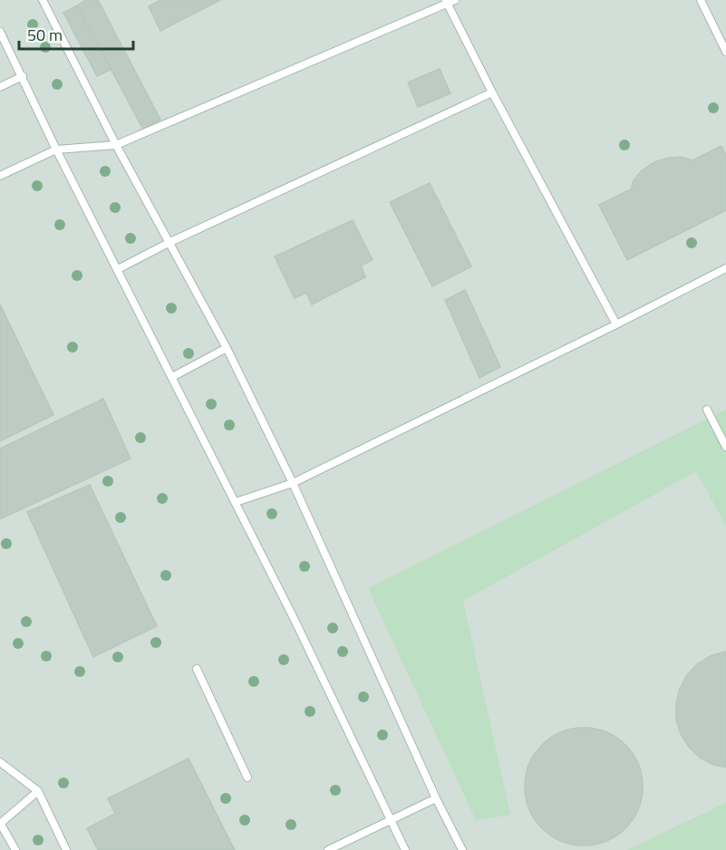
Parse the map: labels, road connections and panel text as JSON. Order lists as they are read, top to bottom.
{
  "scale_bar": "50 m"
}
